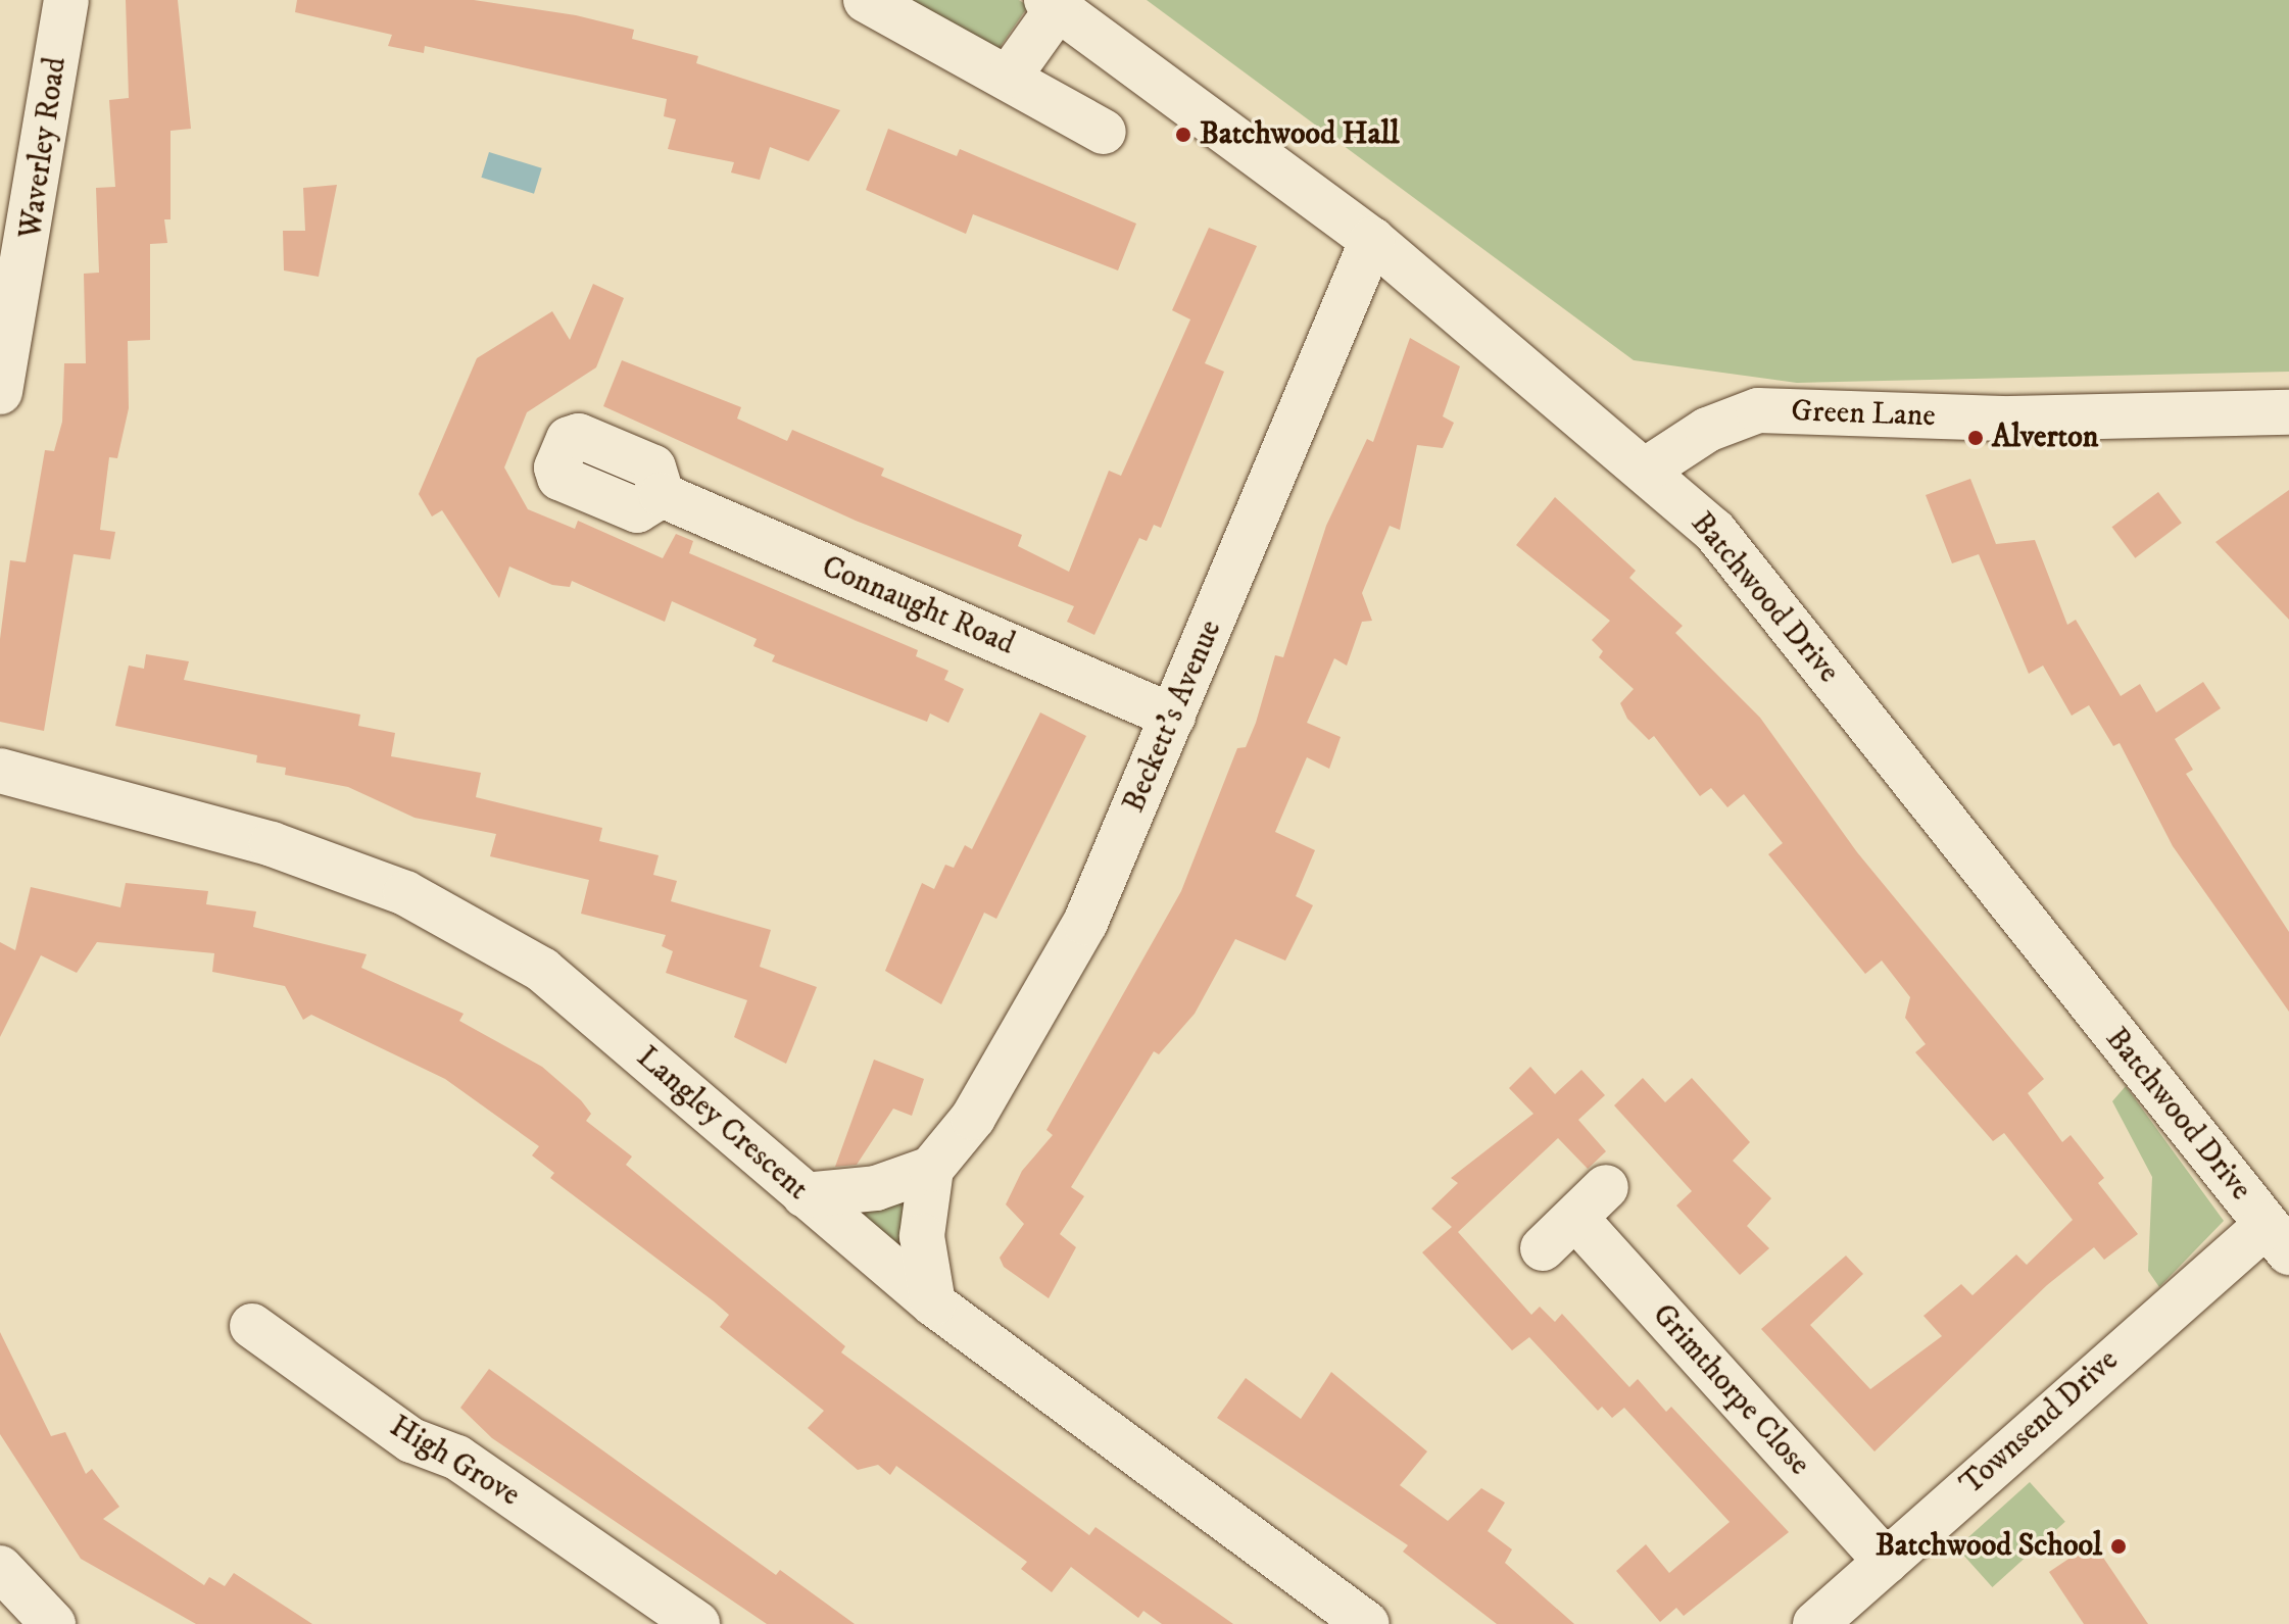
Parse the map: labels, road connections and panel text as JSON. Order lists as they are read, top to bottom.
{
  "streets": {
    "street": [
      "Waverley Road",
      "Green Lane",
      "Batchwood Drive",
      "Connaught Road",
      "Beckett's Avenue",
      "Langley Crescent",
      "Grimthorpe Close",
      "Townsend Drive",
      "High Grove"
    ]
  },
  "crossings": [
    ["Green Lane", "Batchwood Drive"],
    ["Batchwood Drive", "Beckett's Avenue"],
    ["Batchwood Drive", "Townsend Drive"],
    ["Connaught Road", "Beckett's Avenue"],
    ["Grimthorpe Close", "Townsend Drive"]
  ],
  "places": ["Batchwood Hall", "Alverton", "Batchwood School"]
}
